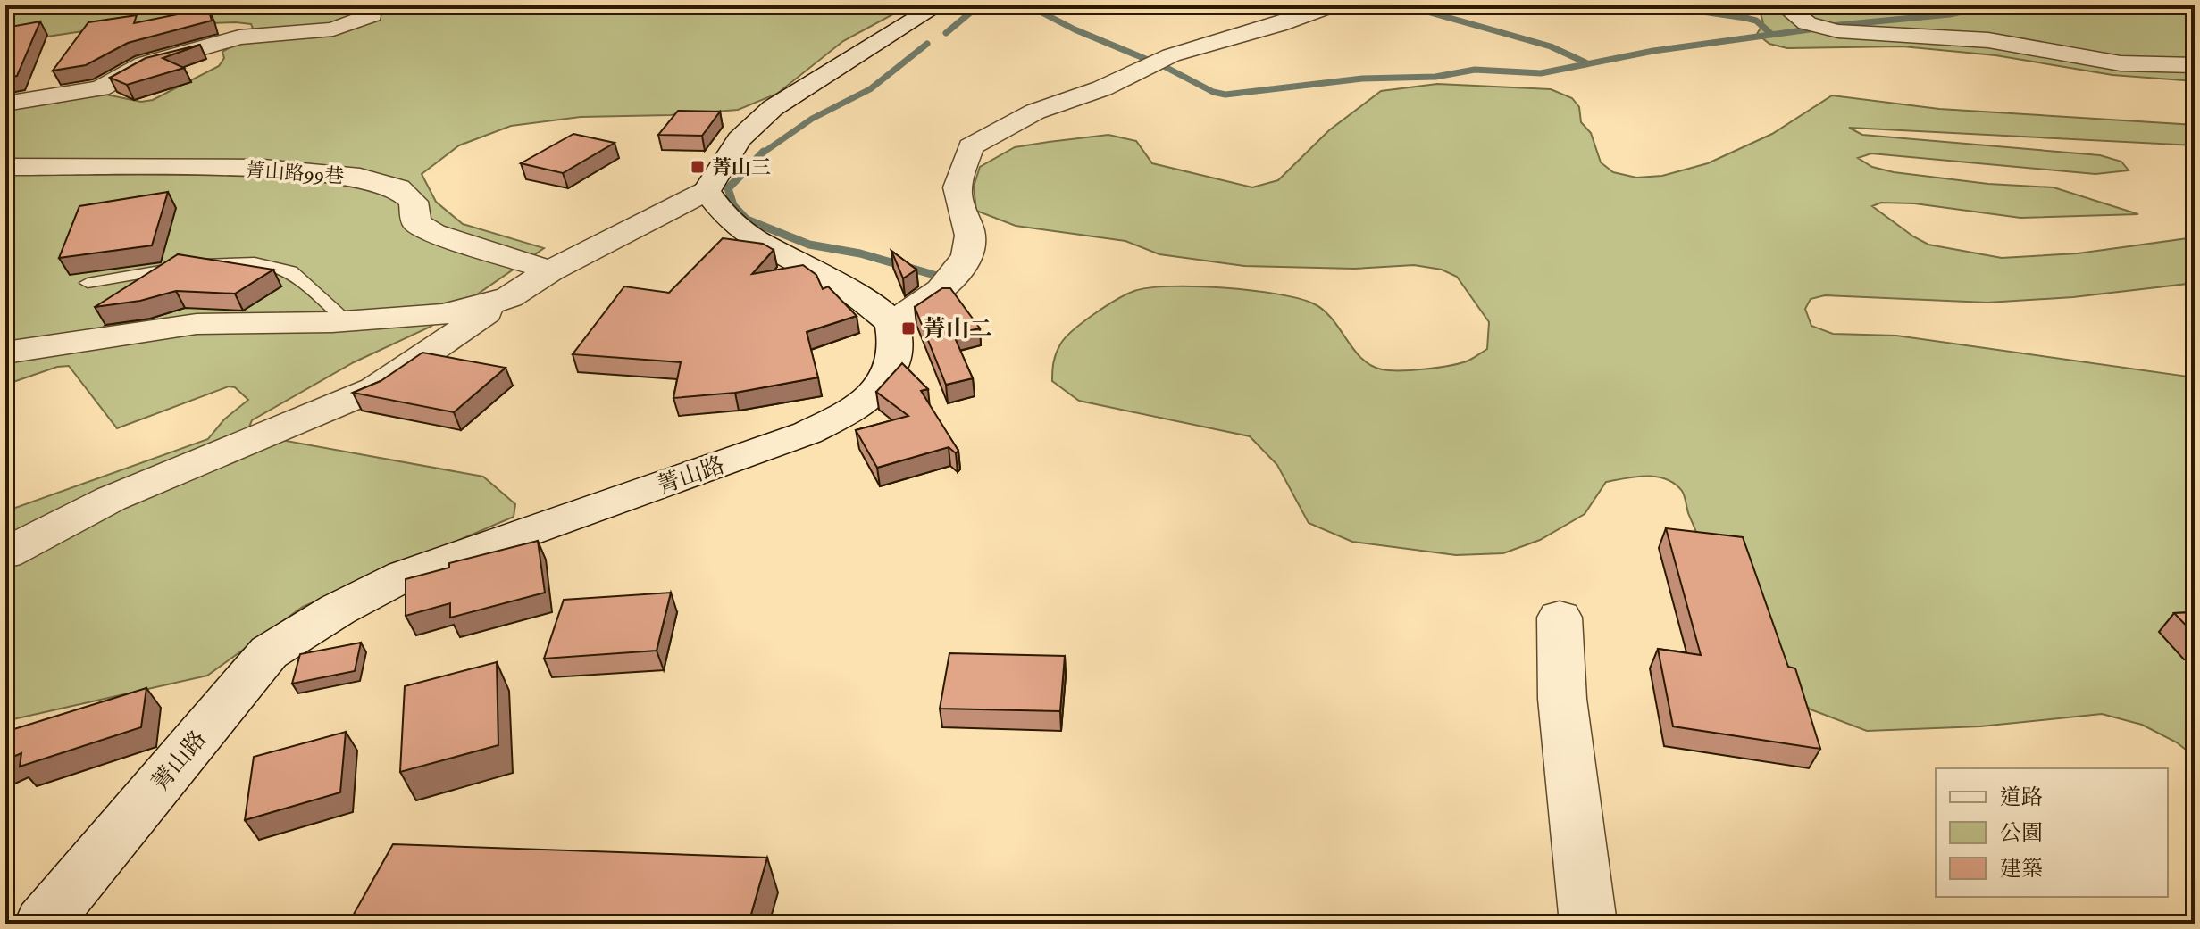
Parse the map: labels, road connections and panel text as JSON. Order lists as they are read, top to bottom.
{
  "streets": {
    "street": ["菁山路99巷", "菁山路"]
  },
  "places": {
    "transit": ["菁山三", "菁山二"]
  },
  "legend": ["道路", "公園", "建築"]
}
